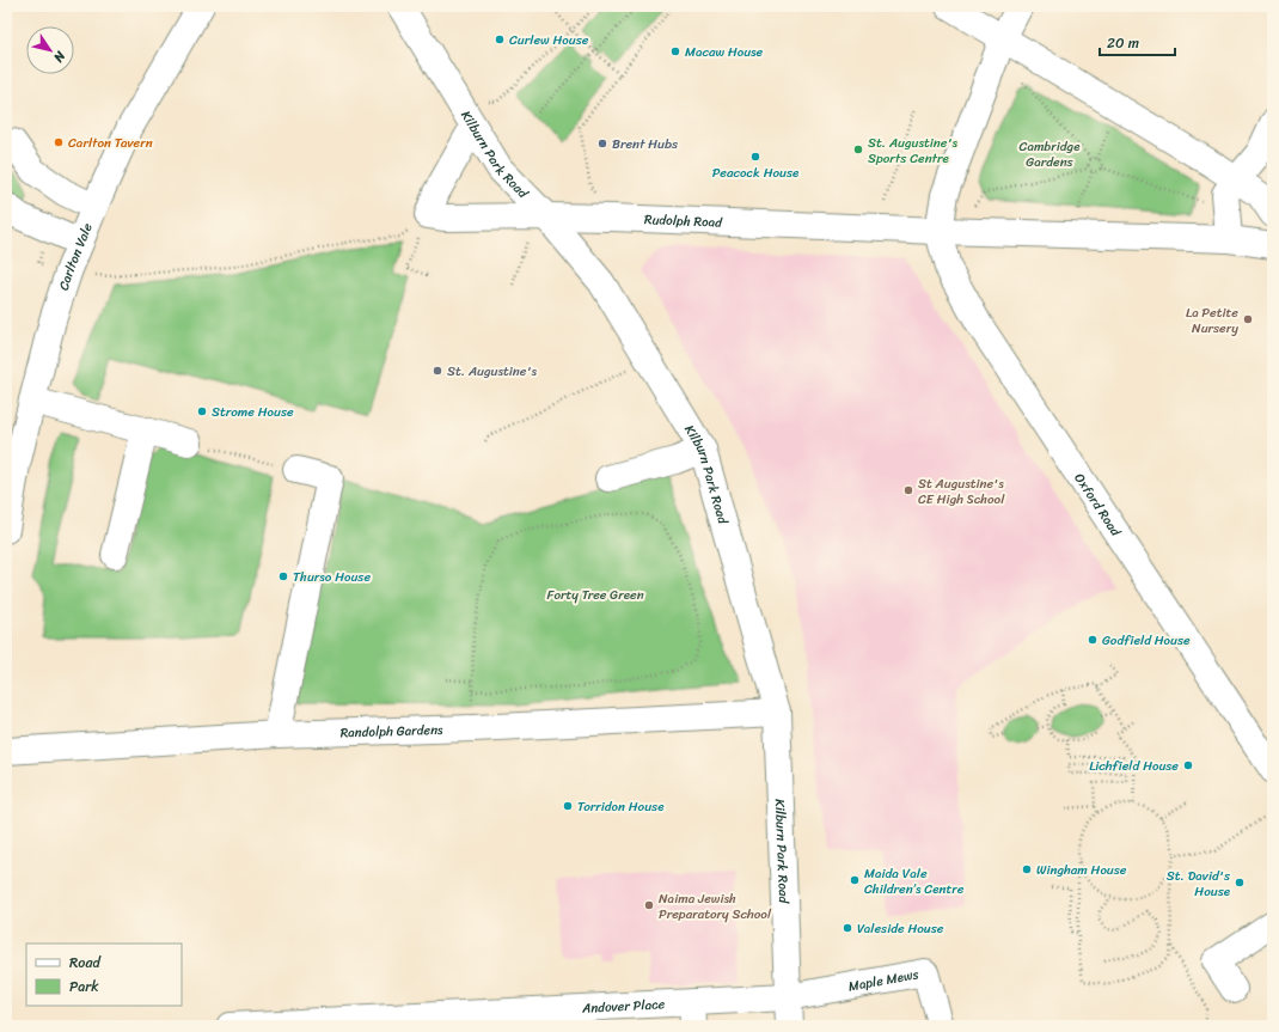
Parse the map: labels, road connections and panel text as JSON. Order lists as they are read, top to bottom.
{
  "streets": {
    "street": [
      "Kilburn Park Road",
      "Rudolph Road",
      "Carlton Vale",
      "Oxford Road",
      "Randolph Gardens",
      "Maple Mews",
      "Andover Place"
    ]
  },
  "crossings": [
    ["Kilburn Park Road", "Rudolph Road"],
    ["Kilburn Park Road", "Randolph Gardens"],
    ["Kilburn Park Road", "Maple Mews"],
    ["Kilburn Park Road", "Andover Place"],
    ["Rudolph Road", "Oxford Road"],
    ["Maple Mews", "Andover Place"]
  ],
  "parks": ["Cambridge Gardens", "Forty Tree Green"],
  "places": [
    "Curlew House",
    "Macaw House",
    "Carlton Tavern",
    "Brent Hubs",
    "St. Augustine's Sports Centre",
    "Peacock House",
    "La Petite Nursery",
    "St. Augustine's",
    "Strome House",
    "St Augustine's CE High School",
    "Thurso House",
    "Godfield House",
    "Lichfield House",
    "Torridon House",
    "Wingham House",
    "Maida Vale Children’s Centre",
    "St. David's House",
    "Naima Jewish Preparatory School",
    "Valeside House"
  ],
  "legend": ["Road", "Park"],
  "scale_bar": "20 m",
  "north": "bottom right"
}
